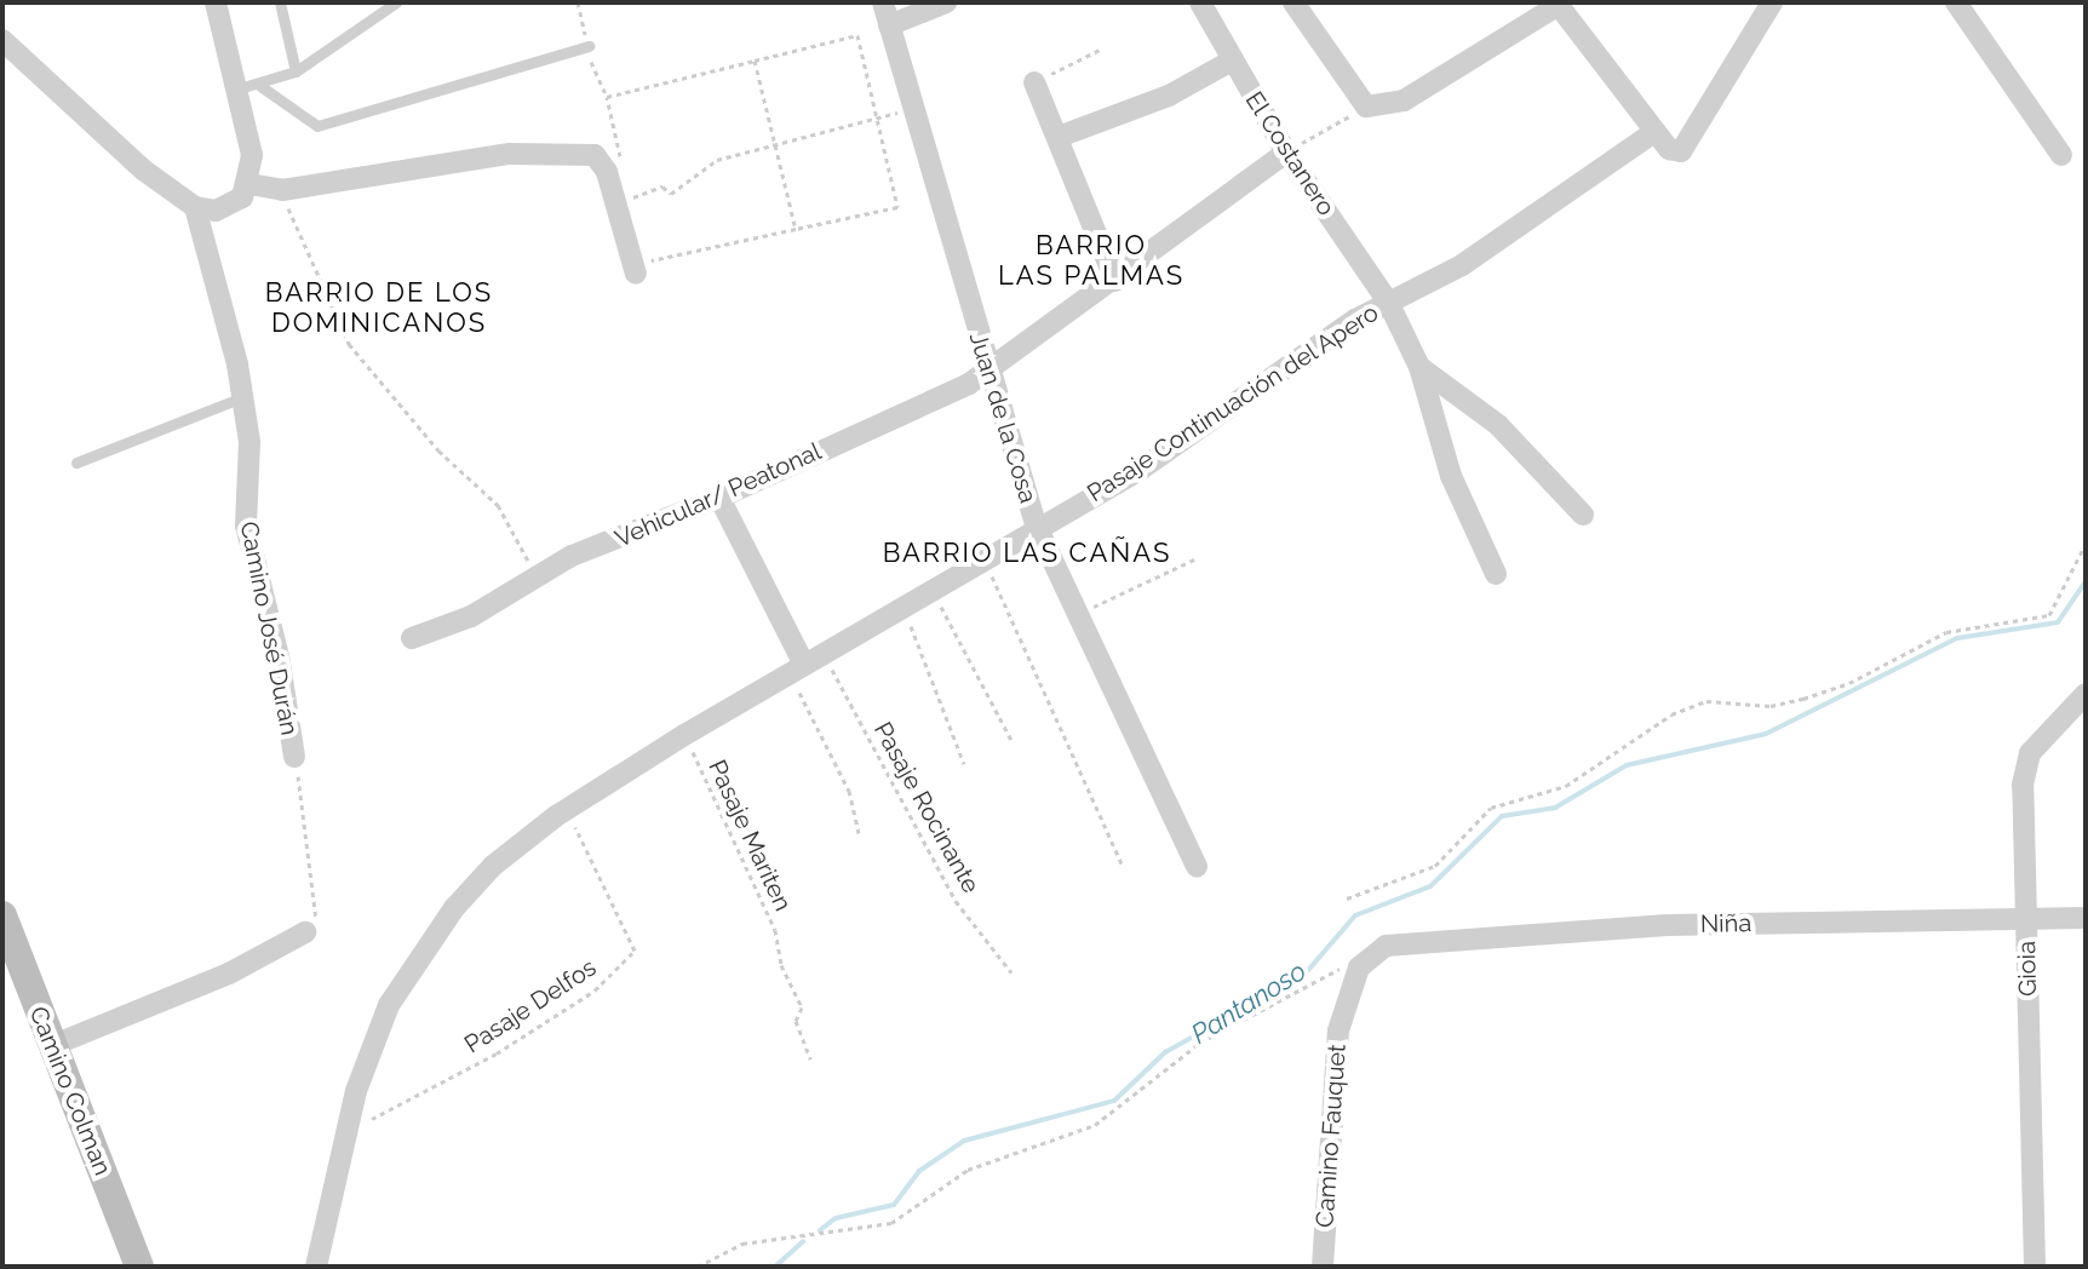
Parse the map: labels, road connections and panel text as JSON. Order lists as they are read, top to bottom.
{
  "streets": {
    "street": [
      "El Costanero",
      "Pasaje Continuación del Apero",
      "Juan de la Cosa",
      "Vehicular/ Peatonal",
      "Camino José Durán",
      "Niña",
      "Gioia",
      "Camino Colman",
      "Camino Fauquet"
    ],
    "path": ["Pasaje Rocinante", "Pasaje Mariten", "Pasaje Delfos"]
  },
  "crossings": [
    ["El Costanero", "Pasaje Continuación del Apero"],
    ["El Costanero", "Vehicular/ Peatonal"],
    ["Pasaje Continuación del Apero", "Juan de la Cosa"],
    ["Pasaje Continuación del Apero", "Pasaje Rocinante"],
    ["Pasaje Continuación del Apero", "Pasaje Mariten"],
    ["Pasaje Continuación del Apero", "Pasaje Delfos"],
    ["Juan de la Cosa", "Vehicular/ Peatonal"],
    ["Niña", "Gioia"],
    ["Niña", "Camino Fauquet"]
  ],
  "districts": ["BARRIO LAS PALMAS", "BARRIO DE LOS DOMINICANOS", "BARRIO LAS CAÑAS"],
  "water": ["Pantanoso"]
}
